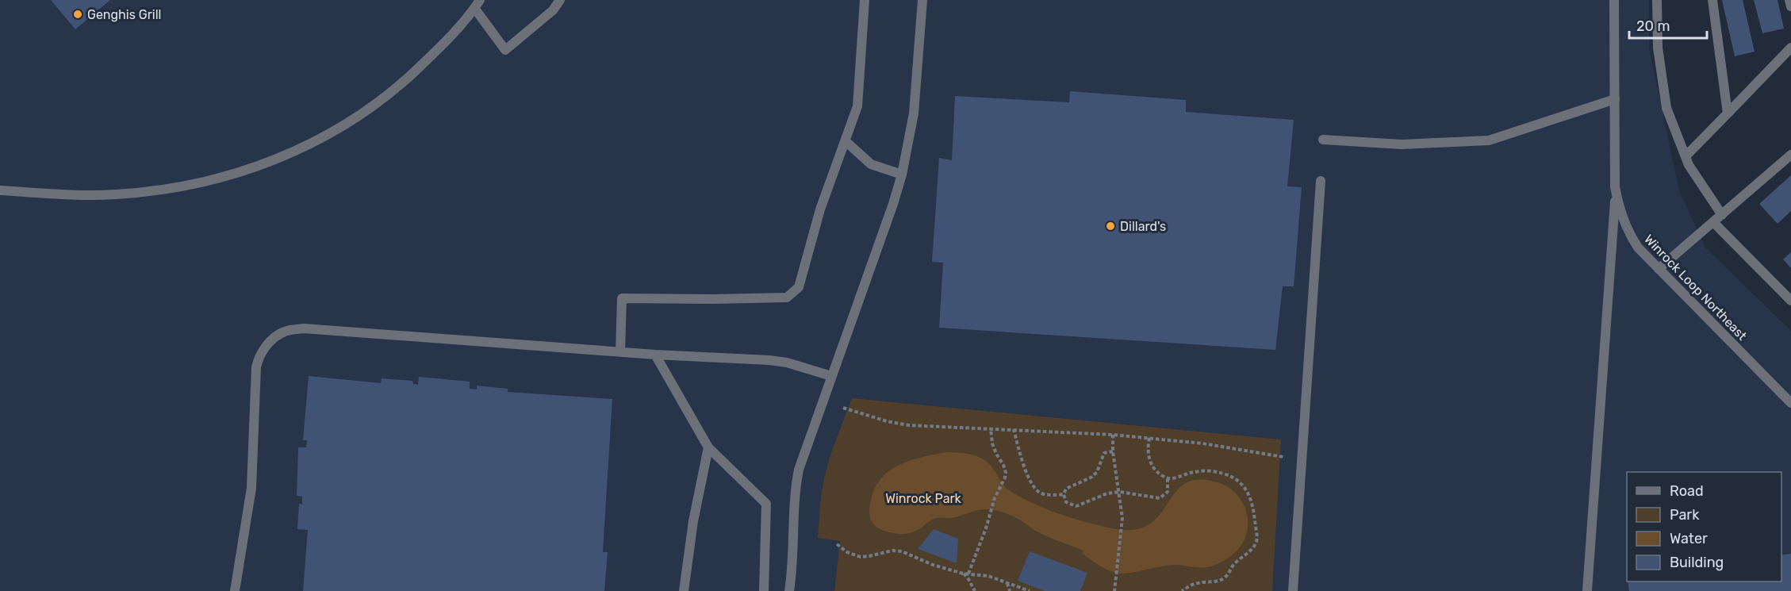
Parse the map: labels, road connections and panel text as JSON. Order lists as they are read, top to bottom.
{
  "streets": {
    "street": ["Winrock Loop Northeast"]
  },
  "parks": ["Winrock Park"],
  "places": ["Genghis Grill", "Dillard's"],
  "legend": [
    "Road",
    "Park",
    "Water",
    "Building"
  ],
  "scale_bar": "20 m"
}
